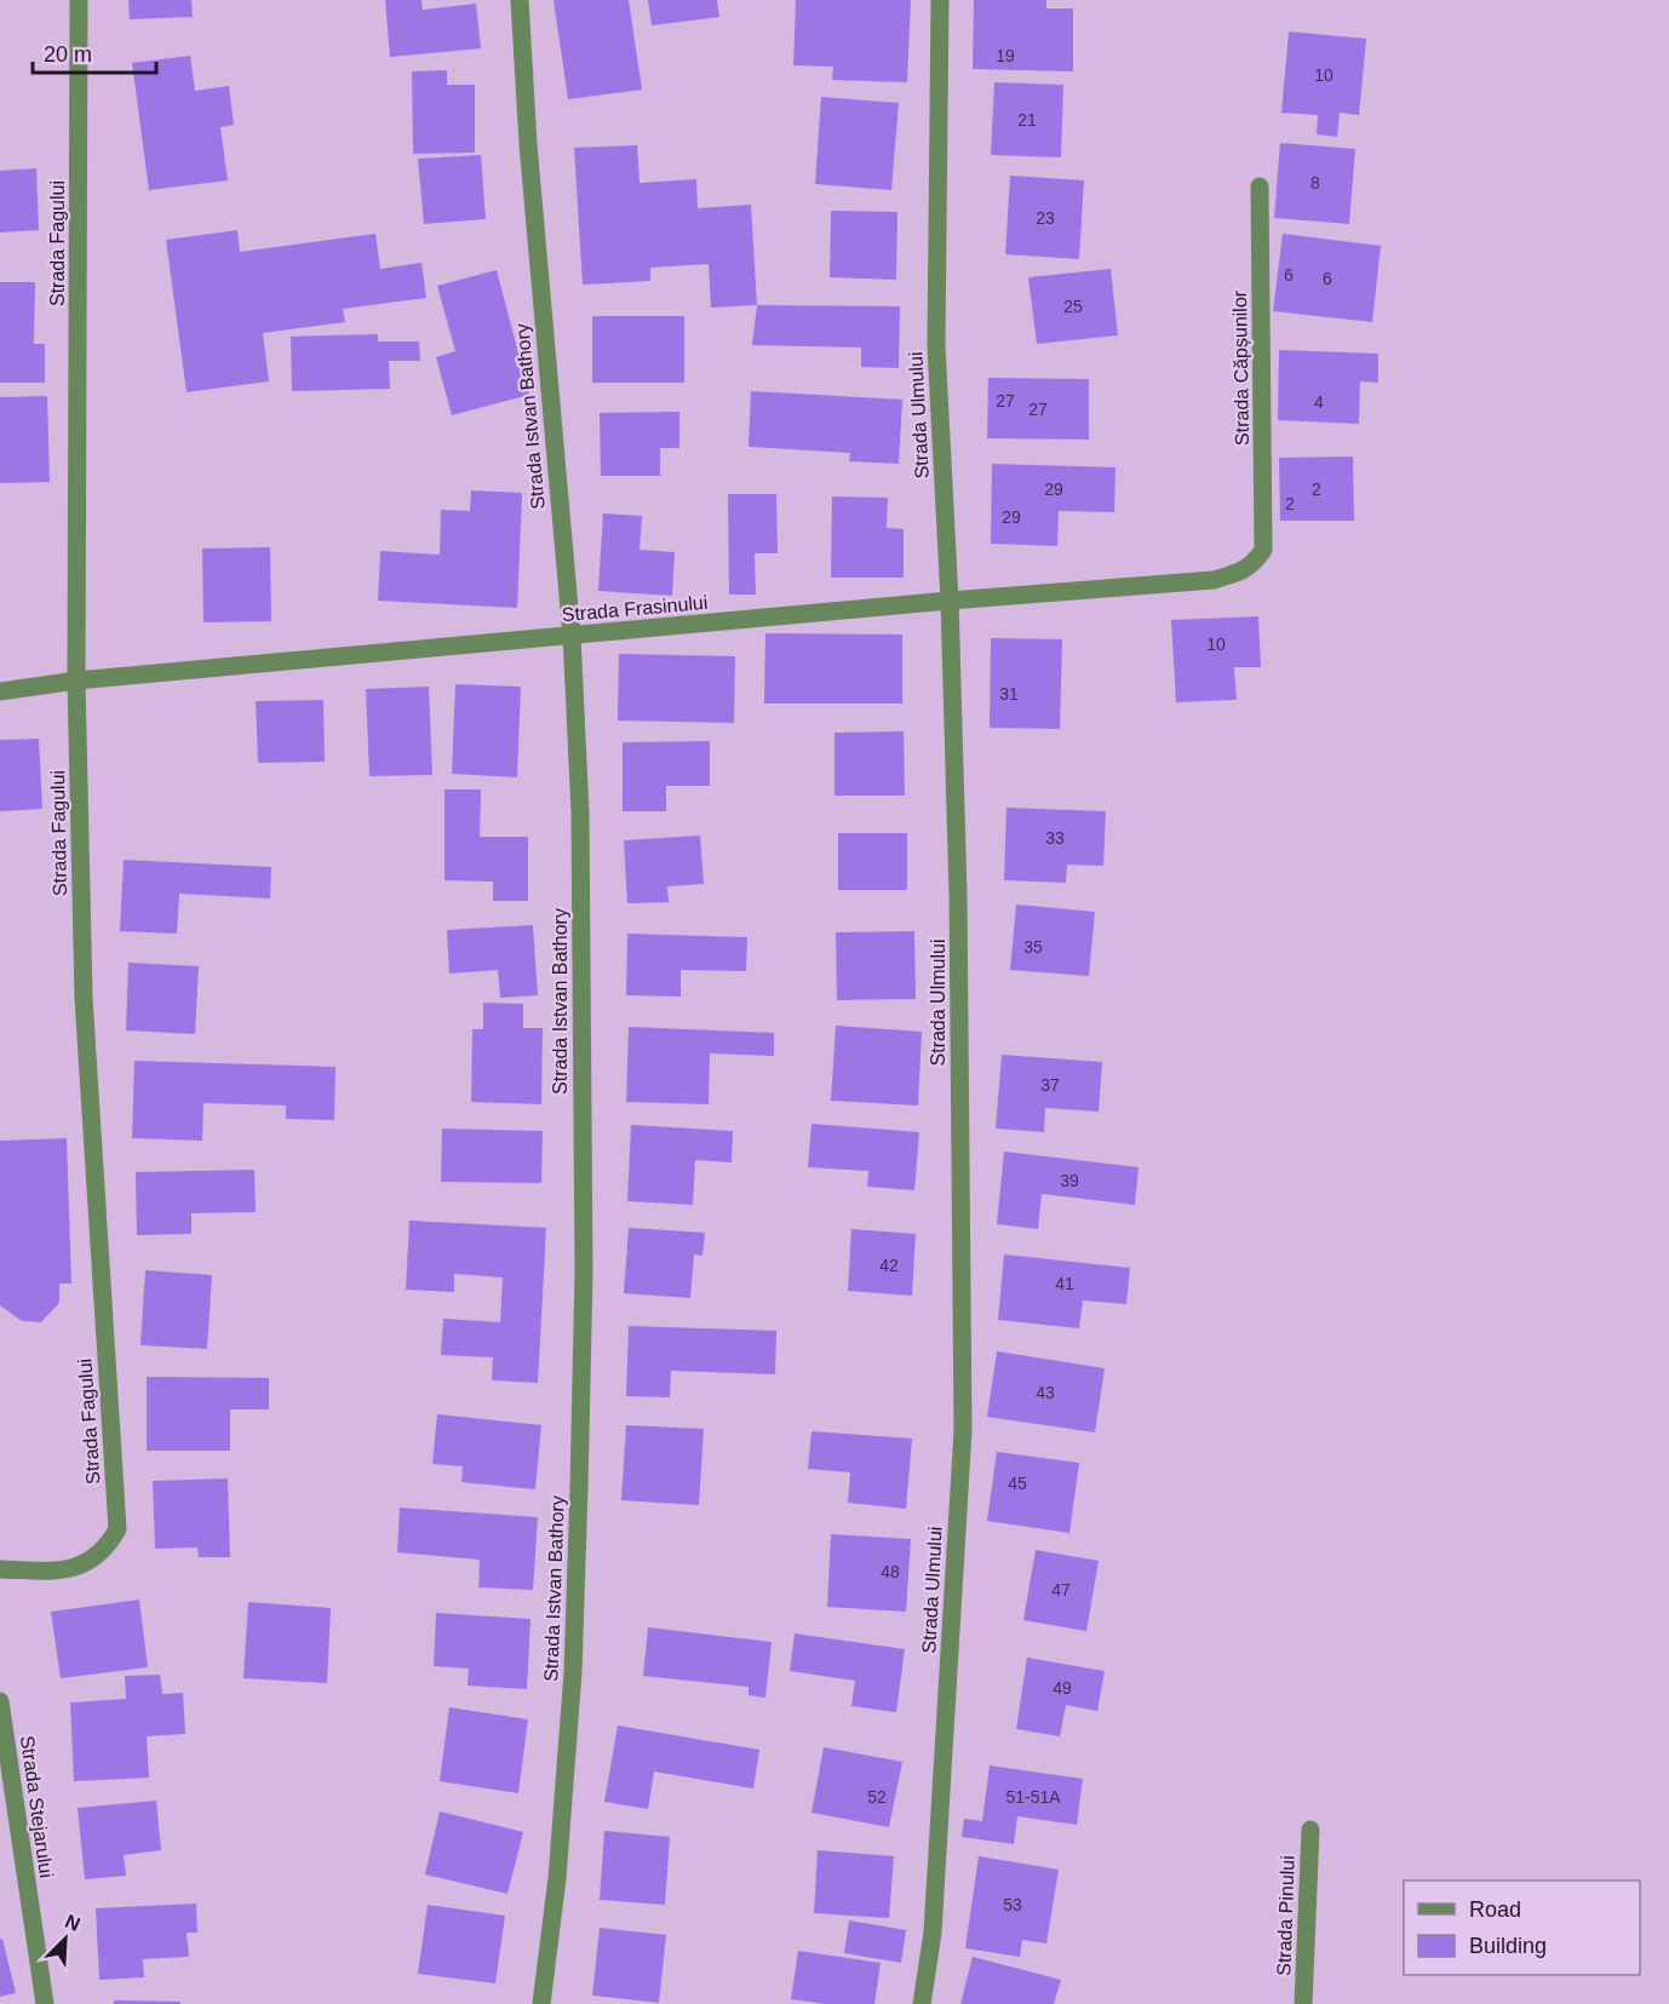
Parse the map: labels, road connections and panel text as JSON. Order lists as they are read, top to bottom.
{
  "streets": {
    "street": [
      "Strada Fagului",
      "Strada Căpșunilor",
      "Strada Ulmului",
      "Strada Istvan Bathory",
      "Strada Frasinului",
      "Strada Stejarului",
      "Strada Pinului"
    ]
  },
  "crossings": [
    ["Strada Fagului", "Strada Frasinului"],
    ["Strada Căpșunilor", "Strada Frasinului"],
    ["Strada Ulmului", "Strada Frasinului"],
    ["Strada Istvan Bathory", "Strada Frasinului"]
  ],
  "house_numbers": [
    "19",
    "10",
    "21",
    "8",
    "23",
    "6",
    "6",
    "25",
    "27",
    "4",
    "27",
    "29",
    "2",
    "2",
    "29",
    "10",
    "31",
    "33",
    "35",
    "37",
    "39",
    "42",
    "41",
    "43",
    "45",
    "48",
    "47",
    "49",
    "52",
    "51-51A",
    "53"
  ],
  "legend": ["Road", "Building"],
  "scale_bar": "20 m",
  "north": "top right"
}
